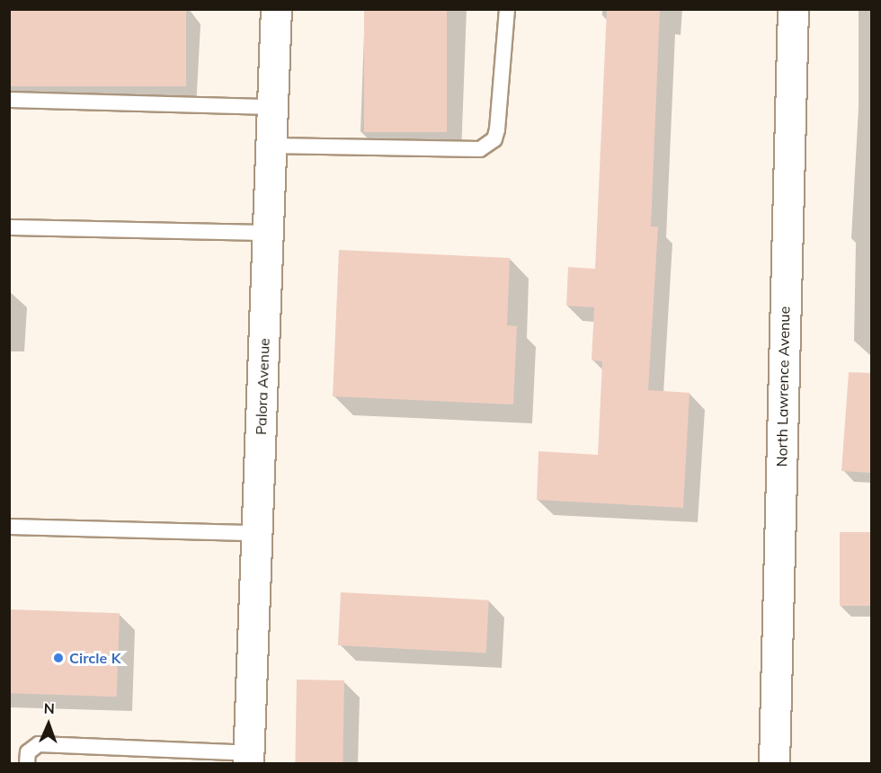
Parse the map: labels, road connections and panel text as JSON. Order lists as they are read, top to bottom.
{
  "streets": {
    "street": ["Palora Avenue", "North Lawrence Avenue"]
  },
  "places": ["Circle K"],
  "north": "top"
}
